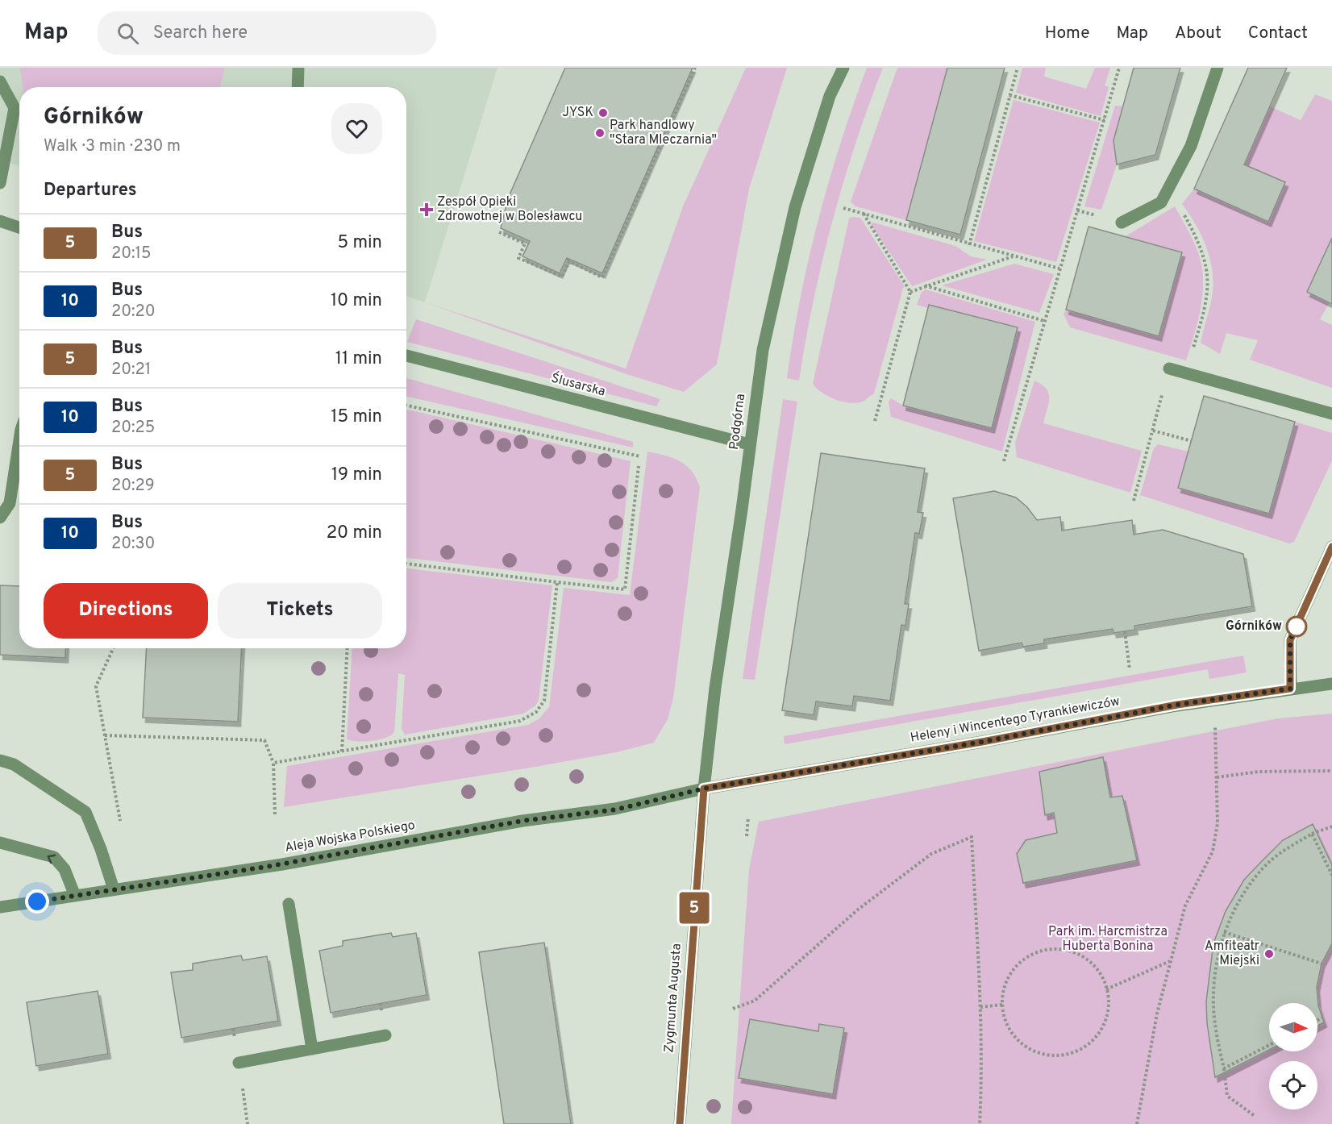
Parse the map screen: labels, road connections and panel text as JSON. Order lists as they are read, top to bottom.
{
  "streets": {
    "street": [
      "Ślusarska",
      "Podgórna",
      "Heleny i Wincentego Tyrankiewiczów",
      "Aleja Wojska Polskiego",
      "Zygmunta Augusta"
    ]
  },
  "crossings": [
    ["Ślusarska", "Podgórna"],
    ["Podgórna", "Heleny i Wincentego Tyrankiewiczów"],
    ["Podgórna", "Aleja Wojska Polskiego"],
    ["Podgórna", "Zygmunta Augusta"],
    ["Heleny i Wincentego Tyrankiewiczów", "Aleja Wojska Polskiego"],
    ["Heleny i Wincentego Tyrankiewiczów", "Zygmunta Augusta"],
    ["Aleja Wojska Polskiego", "Zygmunta Augusta"]
  ],
  "parks": ["Park im. Harcmistrza Huberta Bonina"],
  "places": {
    "other": [
      "JYSK",
      "Park handlowy \"Stara Mleczarnia\"",
      "Górników",
      "Amfiteatr Miejski"
    ],
    "health": ["Zespół Opieki Zdrowotnej w Bolesławcu"]
  },
  "lines": ["bus line 5"],
  "north": "right",
  "page": {
    "header": "Map",
    "search": "Search here",
    "nav": [
      "Home",
      "Map",
      "About",
      "Contact"
    ],
    "on_map": "5",
    "heading": [
      ["Górników", "Walk · 3 min · 230 m"],
      "Departures"
    ],
    "list": [
      {
        "mark": "5",
        "name": "Bus",
        "note": "20:15",
        "value": "5 min"
      },
      {
        "mark": "10",
        "name": "Bus",
        "note": "20:20",
        "value": "10 min"
      },
      {
        "mark": "5",
        "name": "Bus",
        "note": "20:21",
        "value": "11 min"
      },
      {
        "mark": "10",
        "name": "Bus",
        "note": "20:25",
        "value": "15 min"
      },
      {
        "mark": "5",
        "name": "Bus",
        "note": "20:29",
        "value": "19 min"
      },
      {
        "mark": "10",
        "name": "Bus",
        "note": "20:30",
        "value": "20 min"
      }
    ],
    "buttons": ["Directions", "Tickets"]
  }
}
